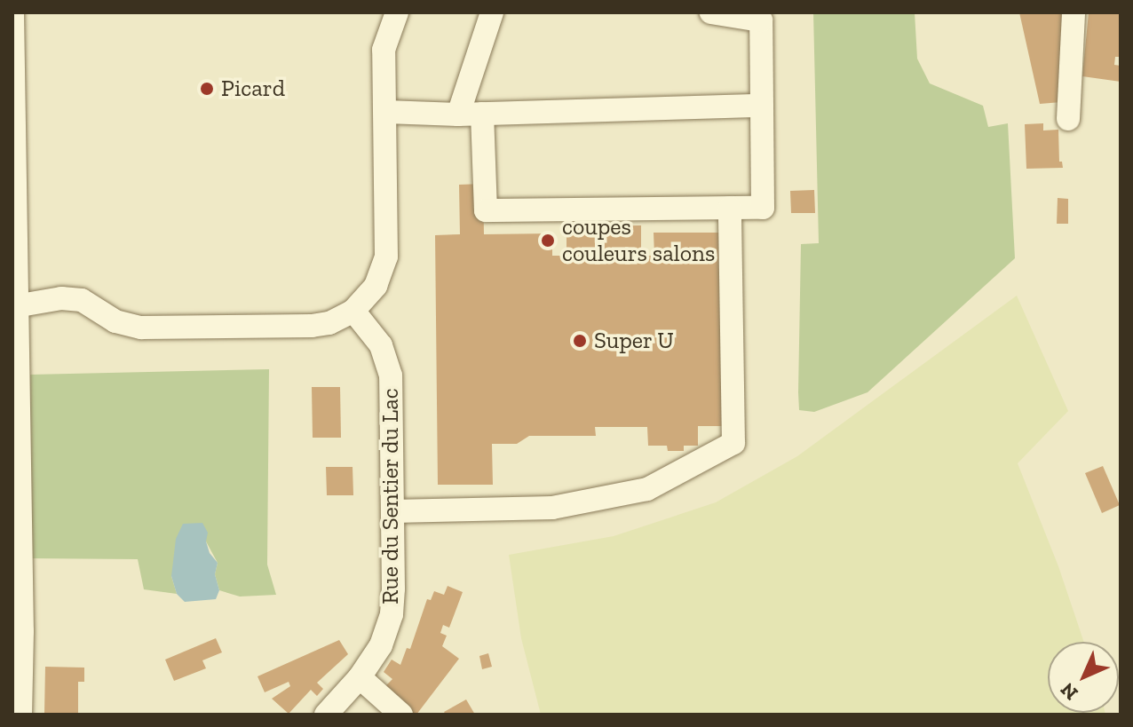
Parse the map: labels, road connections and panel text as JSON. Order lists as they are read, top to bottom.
{
  "streets": {
    "street": ["Rue du Sentier du Lac"]
  },
  "places": ["Picard", "coupes couleurs salons", "Super U"],
  "north": "bottom left"
}
